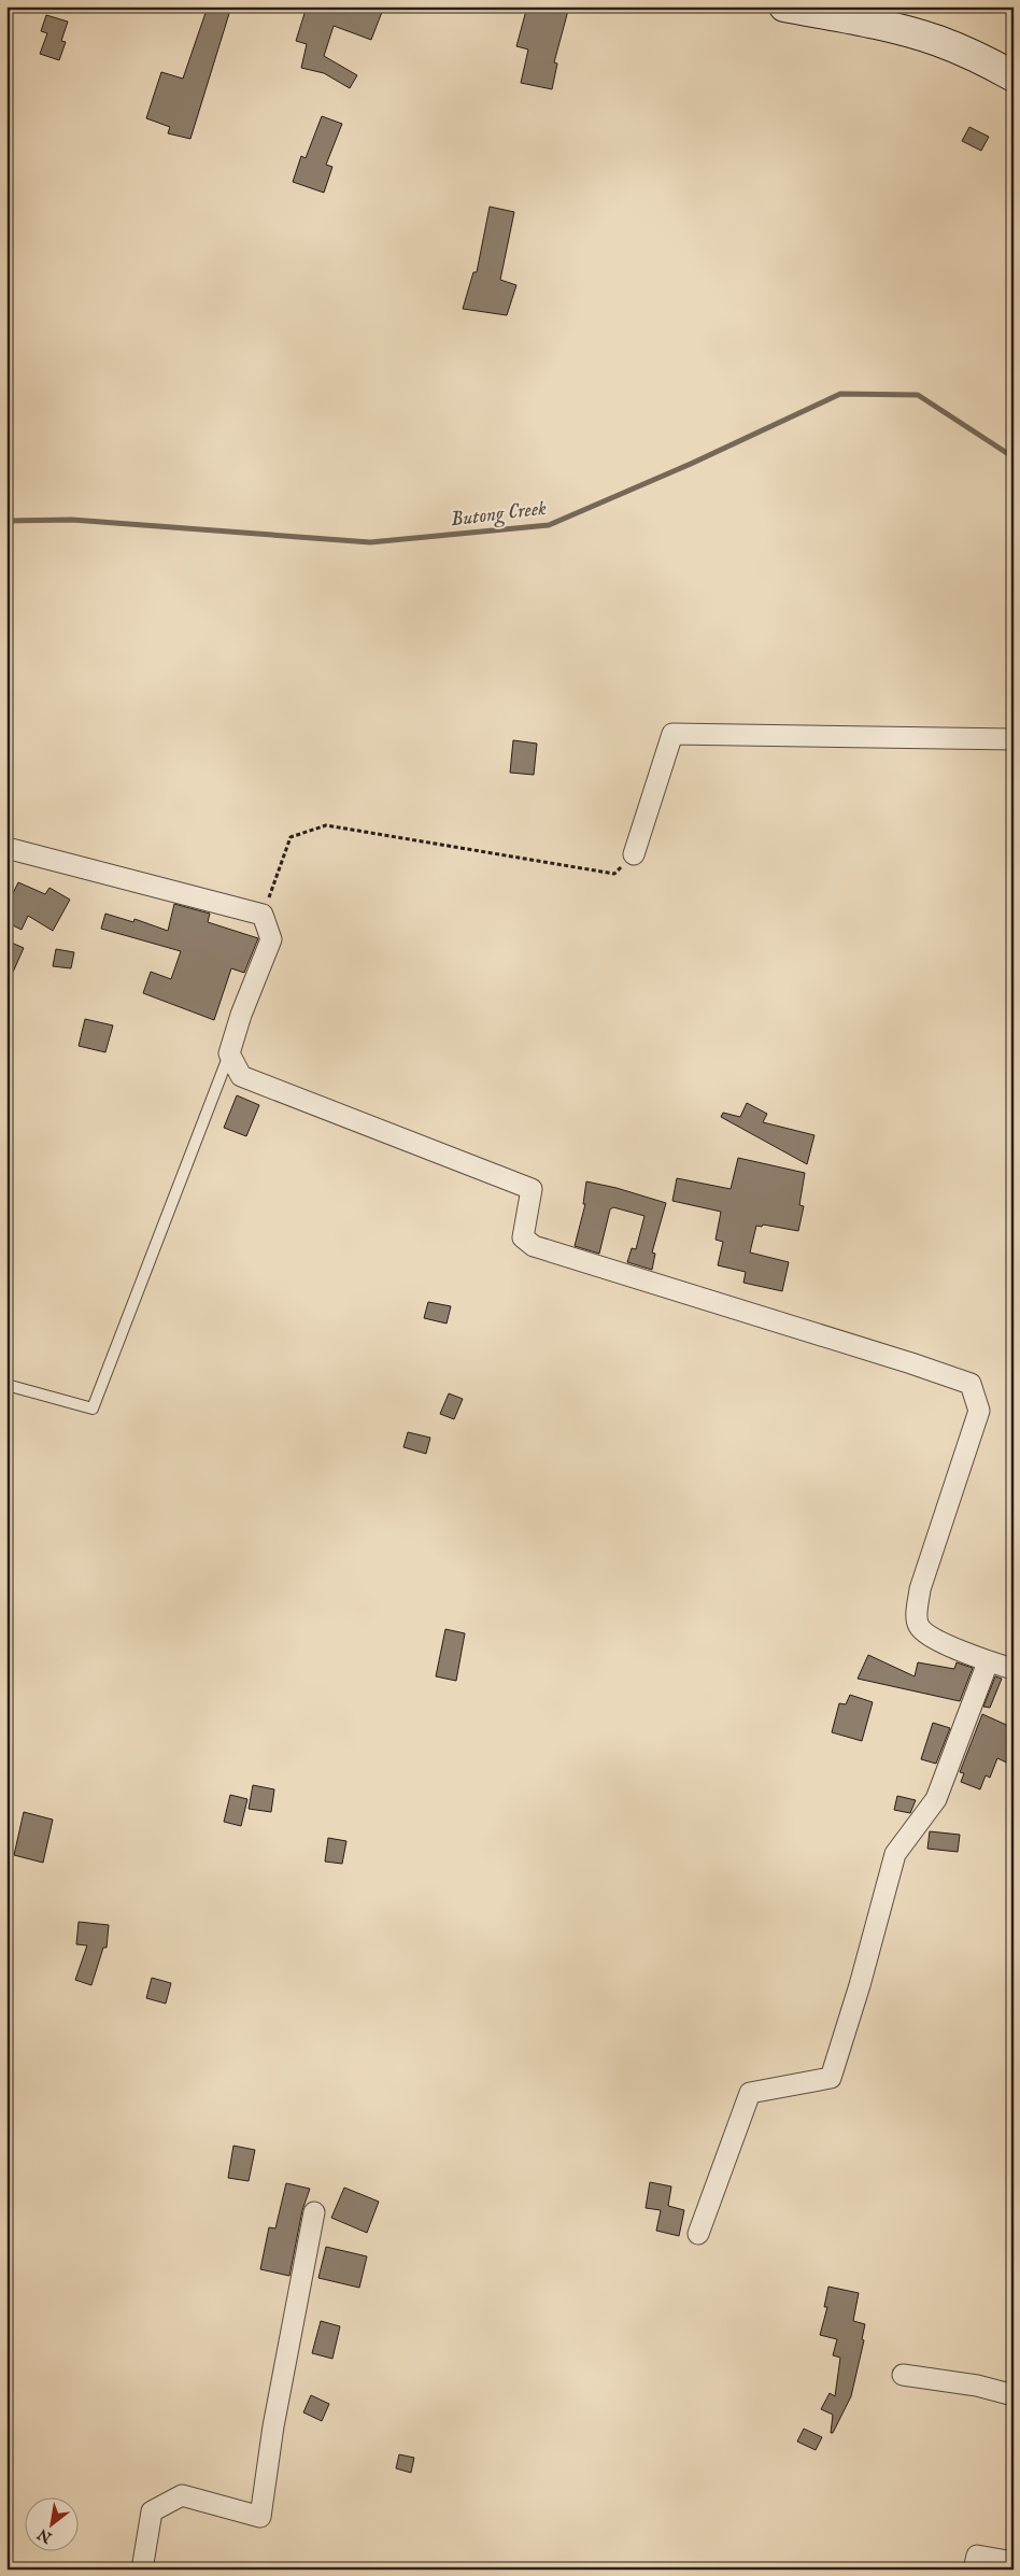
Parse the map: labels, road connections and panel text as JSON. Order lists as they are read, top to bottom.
{
  "water": ["Butong Creek"],
  "north": "bottom left"
}
